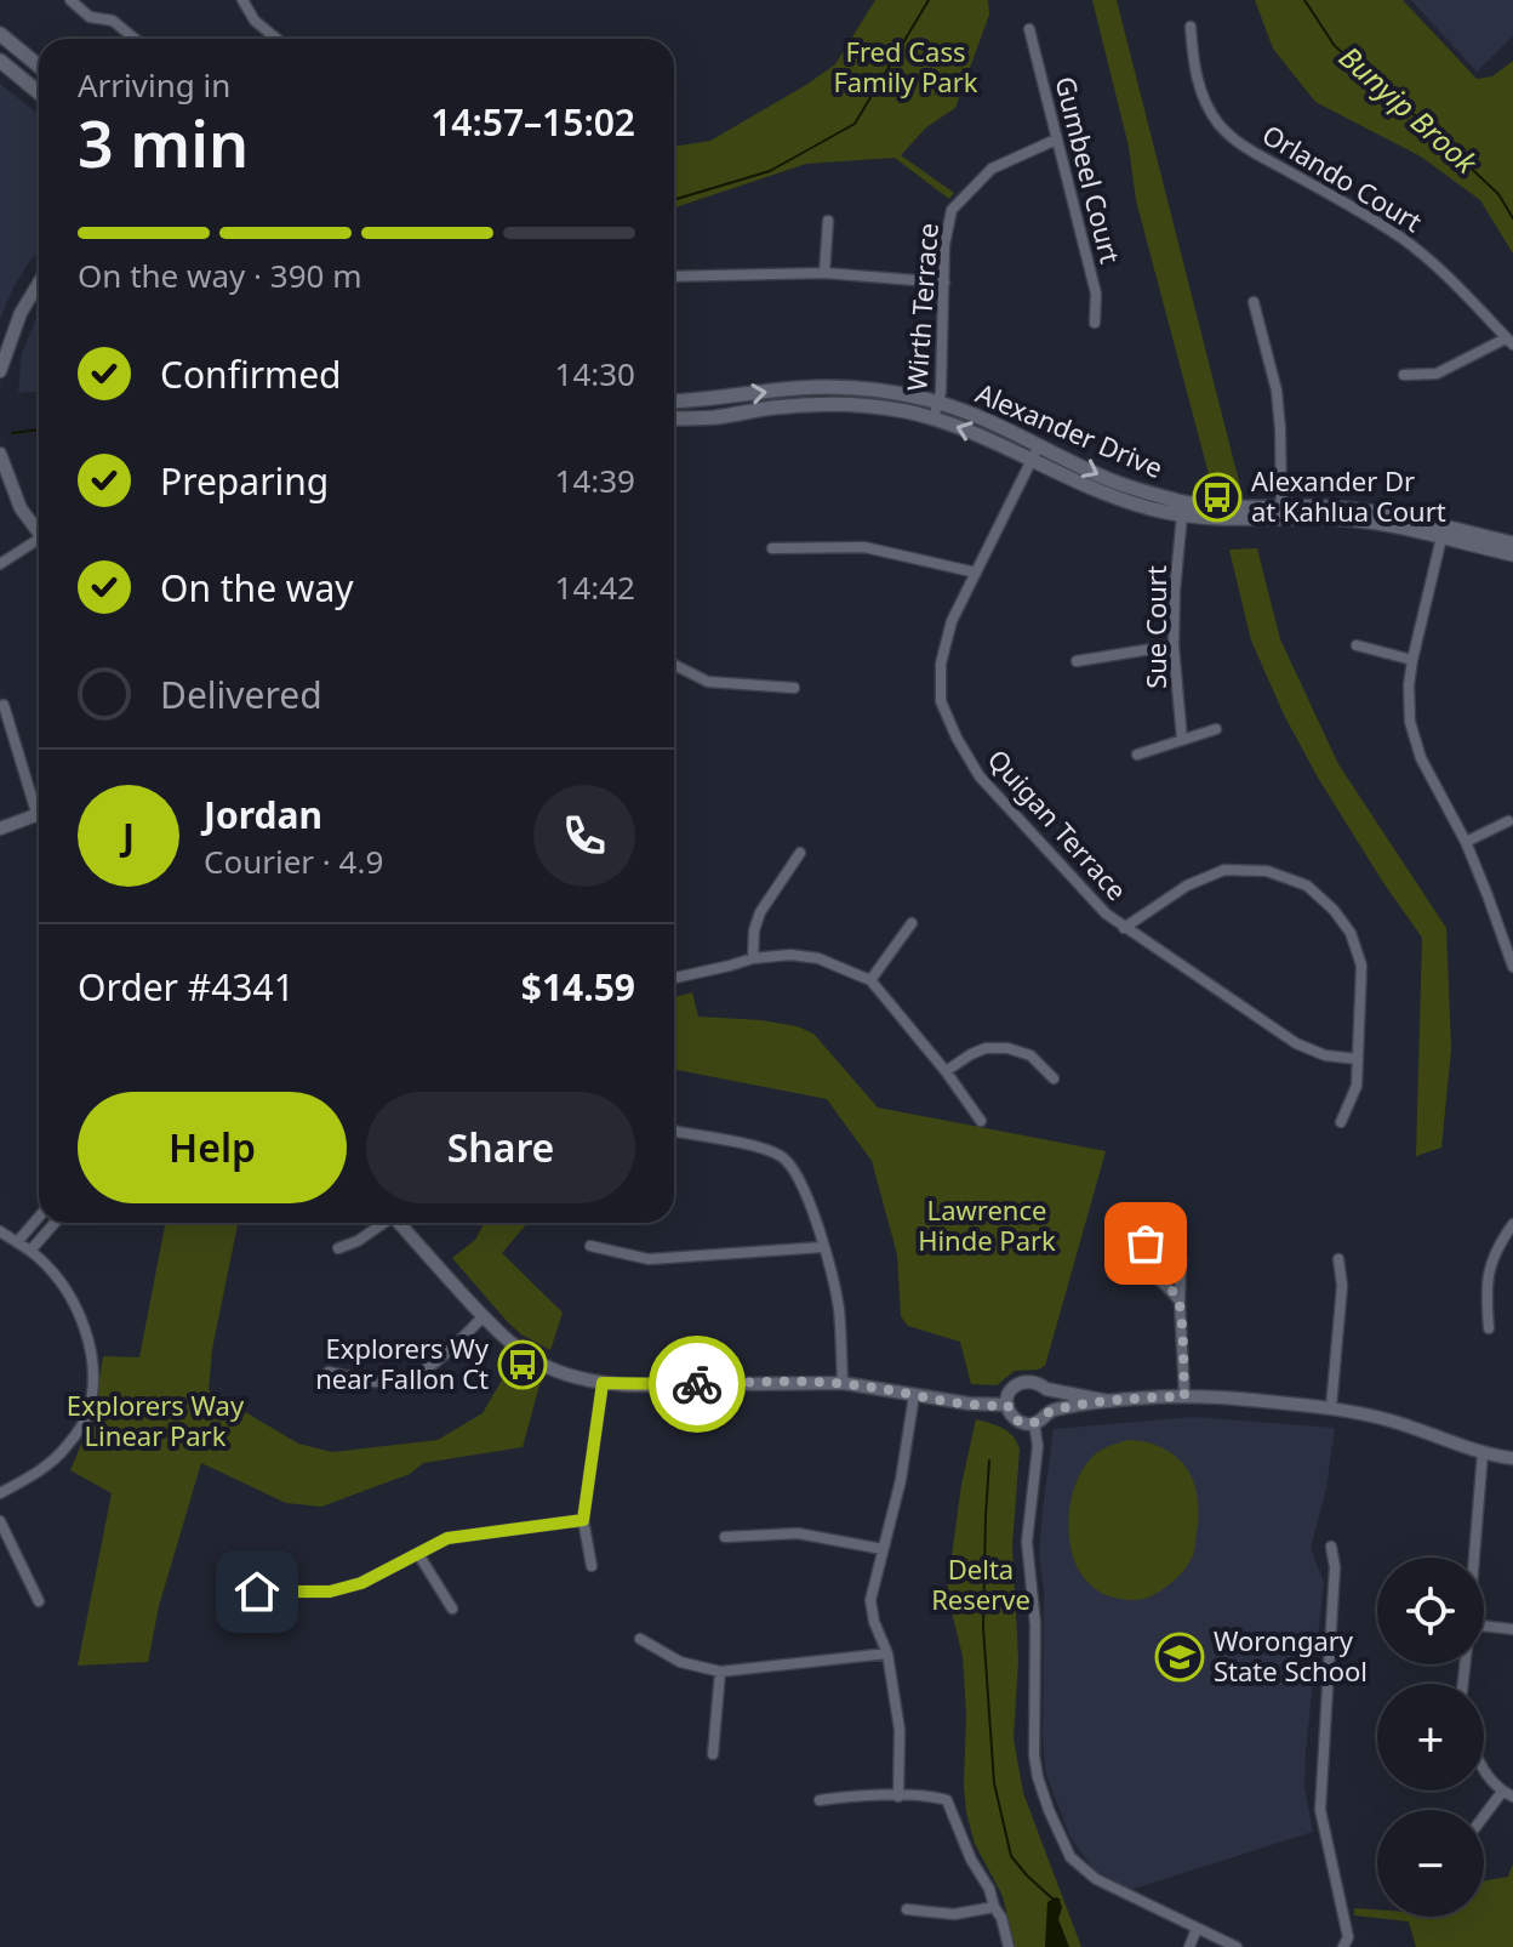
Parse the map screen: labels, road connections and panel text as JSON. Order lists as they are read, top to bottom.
{
  "streets": {
    "main road": ["Alexander Drive"],
    "street": [
      "Gumbeel Court",
      "Orlando Court",
      "Wirth Terrace",
      "Sue Court",
      "Quigan Terrace"
    ]
  },
  "crossings": [
    ["Gumbeel Court", "Wirth Terrace"],
    ["Wirth Terrace", "Alexander Drive"],
    ["Alexander Drive", "Sue Court"],
    ["Alexander Drive", "Quigan Terrace"]
  ],
  "water": ["Bunyip Brook"],
  "parks": [
    "Fred Cass Family Park",
    "Lawrence Hinde Park",
    "Explorers Way Linear Park",
    "Delta Reserve"
  ],
  "places": {
    "bus stop": ["Alexander Dr at Kahlua Court", "Explorers Wy near Fallon Ct"],
    "school or university": ["Worongary State School"]
  },
  "page": {
    "heading": ["3 min", "Arriving in", "14:57–15:02"],
    "panel": [
      "Jordan",
      "Courier · 4.9",
      "Order #4341",
      "$14.59"
    ],
    "bar": "On the way · 390 m",
    "list": [
      ["Confirmed", "14:30"],
      ["Preparing", "14:39"],
      ["On the way", "14:42"],
      "Delivered"
    ],
    "round": "J",
    "buttons": ["Help", "Share"],
    "map_buttons": ["+", "−"]
  }
}
